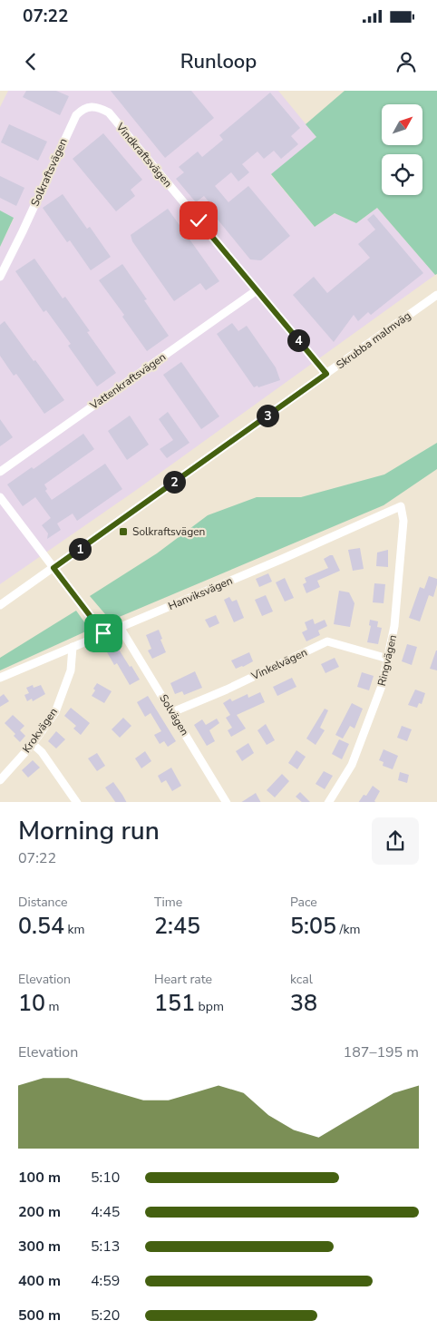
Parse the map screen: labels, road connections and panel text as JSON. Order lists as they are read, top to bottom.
{
  "streets": {
    "street": [
      "Vindkraftsvägen",
      "Solkraftsvägen",
      "Skrubba malmväg",
      "Vattenkraftsvägen",
      "Hanviksvägen",
      "Ringvägen",
      "Vinkelvägen",
      "Solvägen",
      "Krokvägen"
    ]
  },
  "crossings": [
    ["Vindkraftsvägen", "Solkraftsvägen"],
    ["Vindkraftsvägen", "Skrubba malmväg"],
    ["Vindkraftsvägen", "Vattenkraftsvägen"],
    ["Hanviksvägen", "Ringvägen"],
    ["Hanviksvägen", "Solvägen"],
    ["Hanviksvägen", "Krokvägen"],
    ["Ringvägen", "Vinkelvägen"],
    ["Vinkelvägen", "Solvägen"]
  ],
  "places": {
    "transit": ["Solkraftsvägen"]
  },
  "north": "top right",
  "page": {
    "status": "07:22",
    "header": "Runloop",
    "pins": [
      "4",
      "3",
      "2",
      "1"
    ],
    "heading": ["Morning run", "07:22"],
    "stats": [
      ["Distance", "0.54 km"],
      ["Time", "2:45"],
      ["Pace", "5:05 /km"],
      ["Elevation", "10 m"],
      ["Heart rate", "151 bpm"],
      ["kcal", "38"]
    ],
    "chart": ["Elevation", "187–195 m"],
    "list": [
      {
        "name": "100 m",
        "note": "5:10"
      },
      {
        "name": "200 m",
        "note": "4:45"
      },
      {
        "name": "300 m",
        "note": "5:13"
      },
      {
        "name": "400 m",
        "note": "4:59"
      },
      {
        "name": "500 m",
        "note": "5:20"
      }
    ]
  }
}
